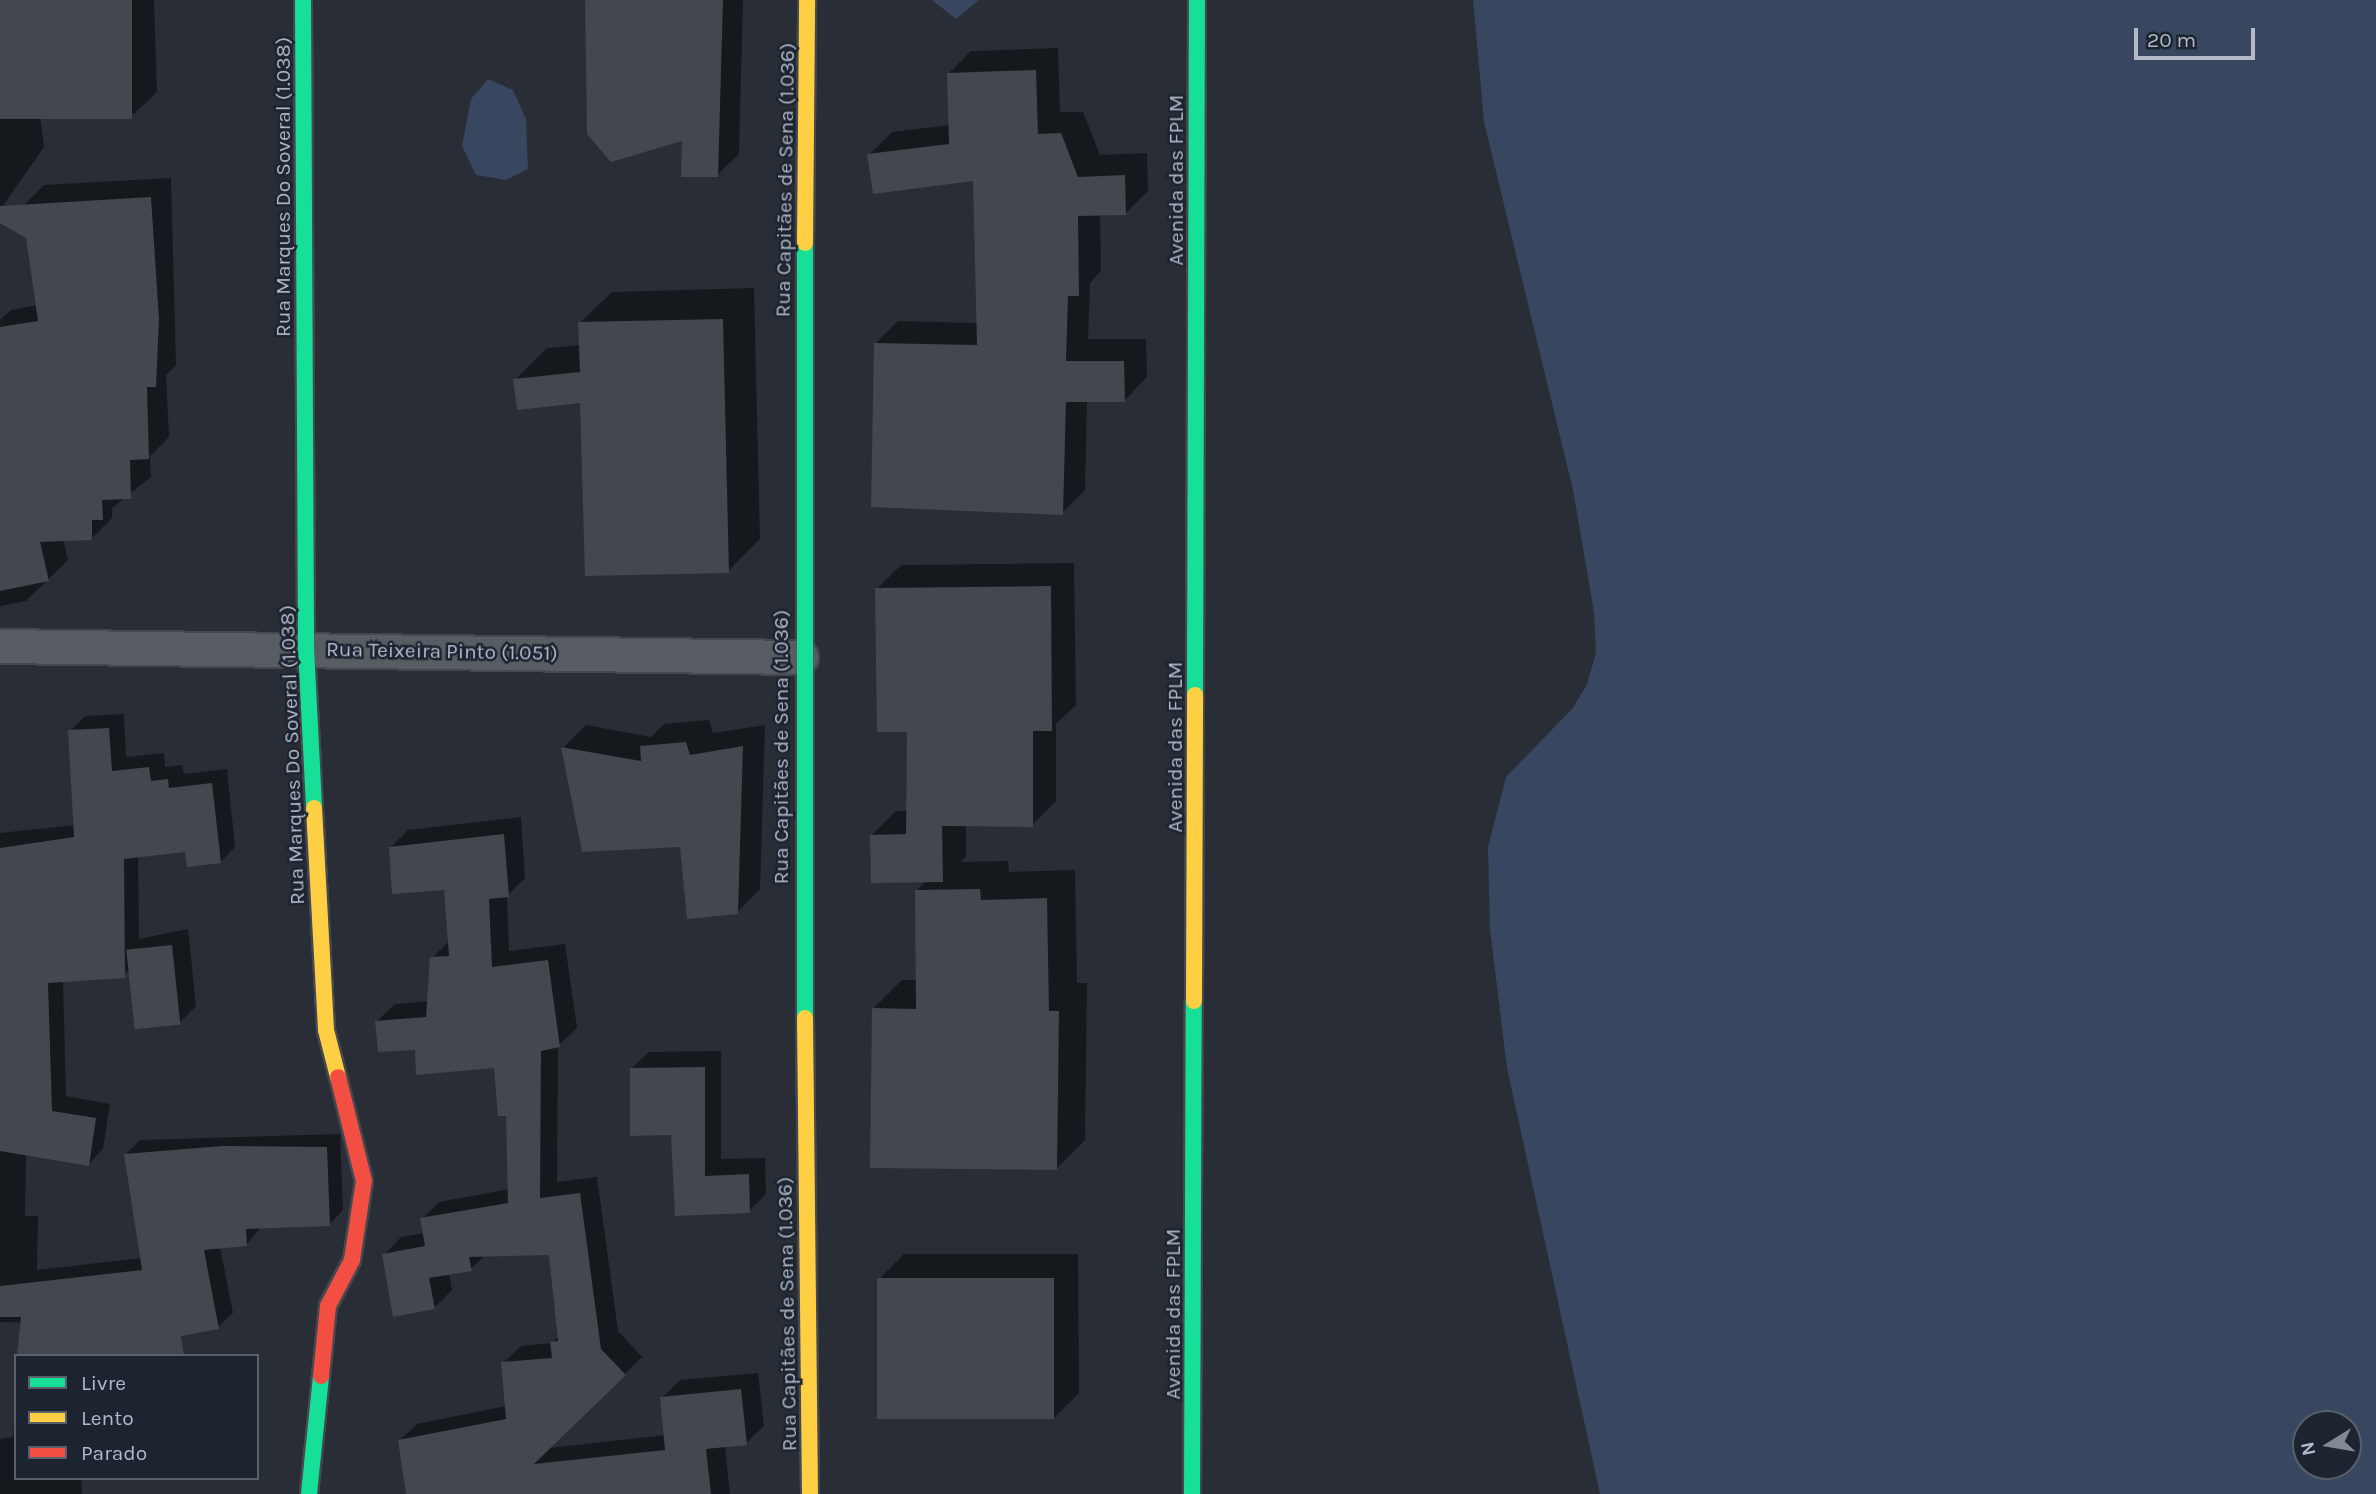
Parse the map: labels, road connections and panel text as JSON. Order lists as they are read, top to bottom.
{
  "streets": {
    "street": [
      "Rua Capitães de Sena (1.036)",
      "Avenida das FPLM",
      "Rua Marques Do Soveral (1.038)",
      "Rua Teixeira Pinto (1.051)"
    ]
  },
  "crossings": [
    ["Rua Capitães de Sena (1.036)", "Rua Teixeira Pinto (1.051)"],
    ["Rua Marques Do Soveral (1.038)", "Rua Teixeira Pinto (1.051)"]
  ],
  "legend": ["Livre", "Lento", "Parado"],
  "scale_bar": "20 m",
  "north": "left"
}
